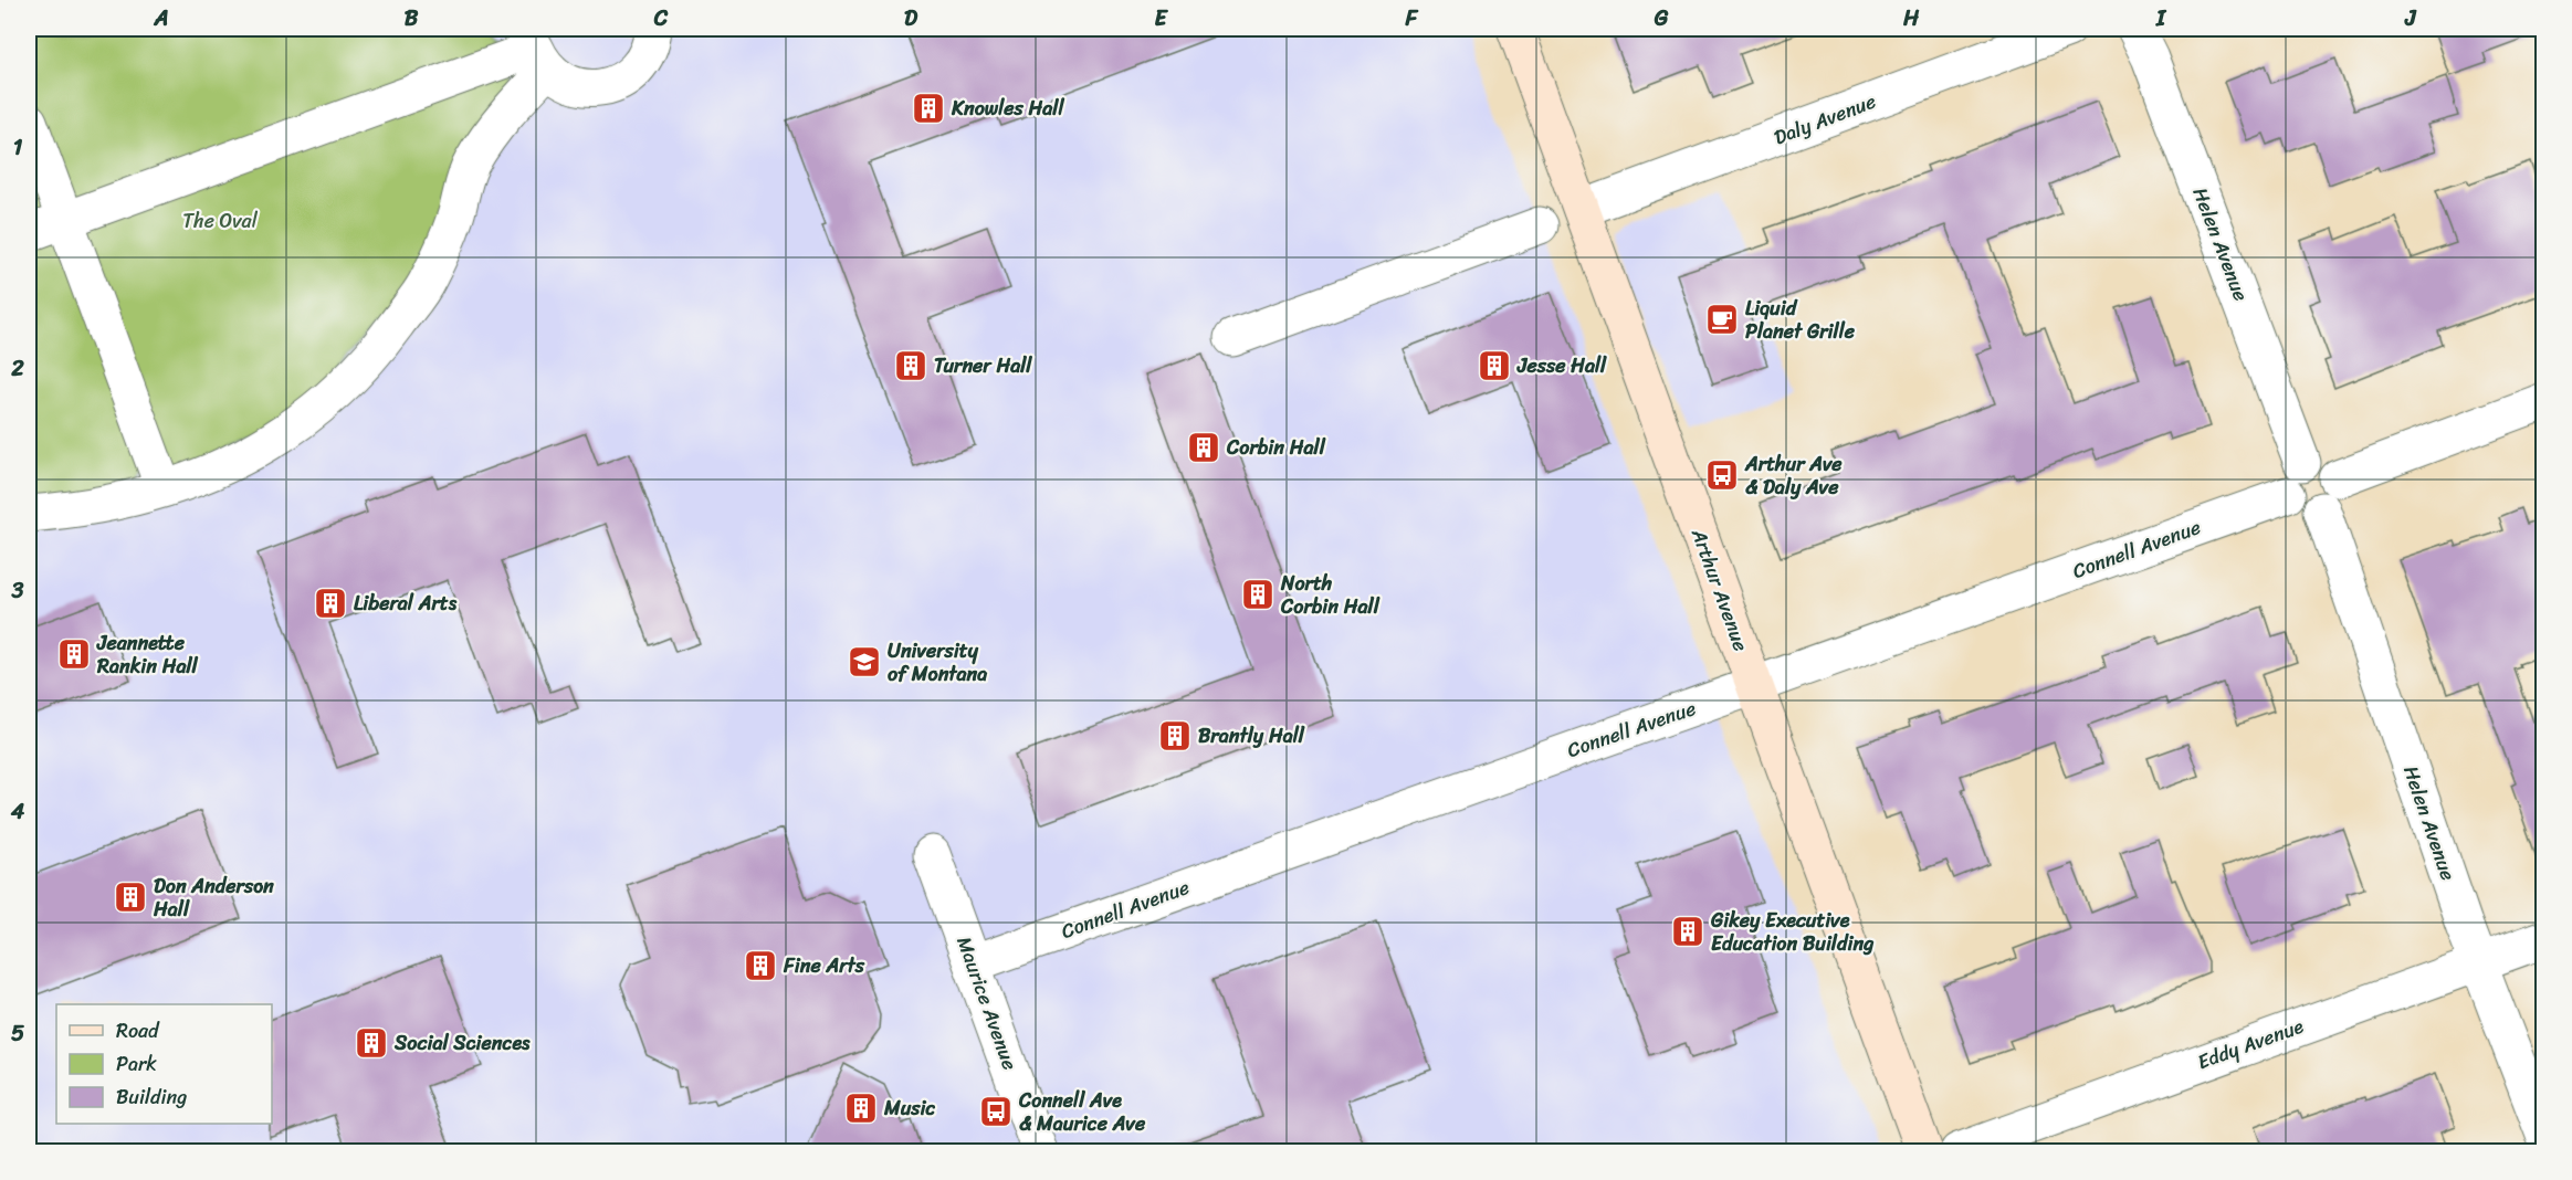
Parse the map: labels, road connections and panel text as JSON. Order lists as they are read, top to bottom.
{
  "streets": {
    "street": [
      "Daly Avenue",
      "Helen Avenue",
      "Connell Avenue",
      "Arthur Avenue",
      "Maurice Avenue",
      "Eddy Avenue"
    ]
  },
  "crossings": [
    ["Daly Avenue", "Arthur Avenue"],
    ["Helen Avenue", "Connell Avenue"],
    ["Helen Avenue", "Eddy Avenue"],
    ["Connell Avenue", "Arthur Avenue"],
    ["Connell Avenue", "Maurice Avenue"]
  ],
  "parks": ["The Oval"],
  "places": {
    "building": [
      "Knowles Hall",
      "Turner Hall",
      "Jesse Hall",
      "Corbin Hall",
      "North Corbin Hall",
      "Liberal Arts",
      "Jeannette Rankin Hall",
      "Brantly Hall",
      "Don Anderson Hall",
      "Gikey Executive Education Building",
      "Fine Arts",
      "Social Sciences",
      "Music"
    ],
    "cafe": ["Liquid Planet Grille"],
    "bus stop": ["Arthur Ave & Daly Ave", "Connell Ave & Maurice Ave"],
    "school or university": ["University of Montana"]
  },
  "legend": ["Road", "Park", "Building"],
  "grid": {
    "columns": [
      "A",
      "B",
      "C",
      "D",
      "E",
      "F",
      "G",
      "H",
      "I",
      "J"
    ],
    "rows": [
      "1",
      "2",
      "3",
      "4",
      "5"
    ]
  }
}
